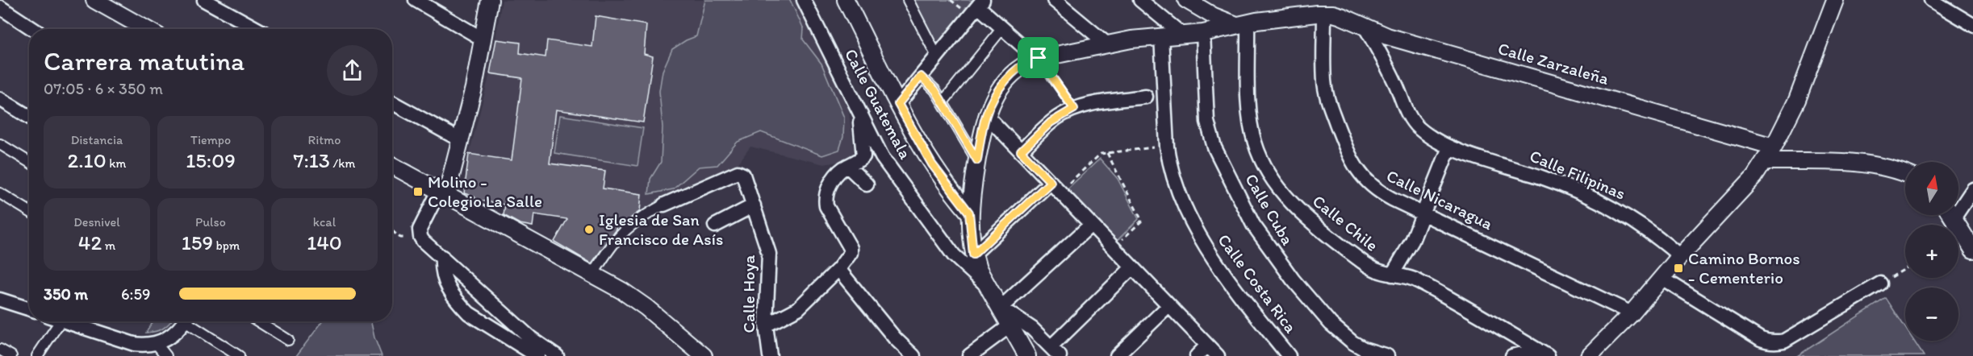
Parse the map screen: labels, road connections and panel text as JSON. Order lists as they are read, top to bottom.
{
  "streets": {
    "street": [
      "Calle Zarzaleña",
      "Calle Guatemala",
      "Calle Filipinas",
      "Calle Nicaragua",
      "Calle Cuba",
      "Calle Chile",
      "Calle Costa Rica",
      "Calle Hoya"
    ]
  },
  "crossings": [
    ["Calle Zarzaleña", "Calle Guatemala"],
    ["Calle Zarzaleña", "Calle Filipinas"],
    ["Calle Zarzaleña", "Calle Nicaragua"],
    ["Calle Zarzaleña", "Calle Cuba"],
    ["Calle Zarzaleña", "Calle Chile"],
    ["Calle Zarzaleña", "Calle Costa Rica"]
  ],
  "places": {
    "transit": ["Molino - Colegio La Salle", "Camino Bornos - Cementerio"],
    "other": ["Iglesia de San Francisco de Asís"]
  },
  "north": "top",
  "page": {
    "heading": ["Carrera matutina", "07:05 · 6 × 350 m"],
    "stats": [
      ["Distancia", "2.10 km"],
      ["Tiempo", "15:09"],
      ["Ritmo", "7:13 /km"],
      ["Desnivel", "42 m"],
      ["Pulso", "159 bpm"],
      ["kcal", "140"]
    ],
    "map_buttons": ["+", "−"],
    "list": [
      {
        "name": "350 m",
        "note": "6:59"
      }
    ]
  }
}
